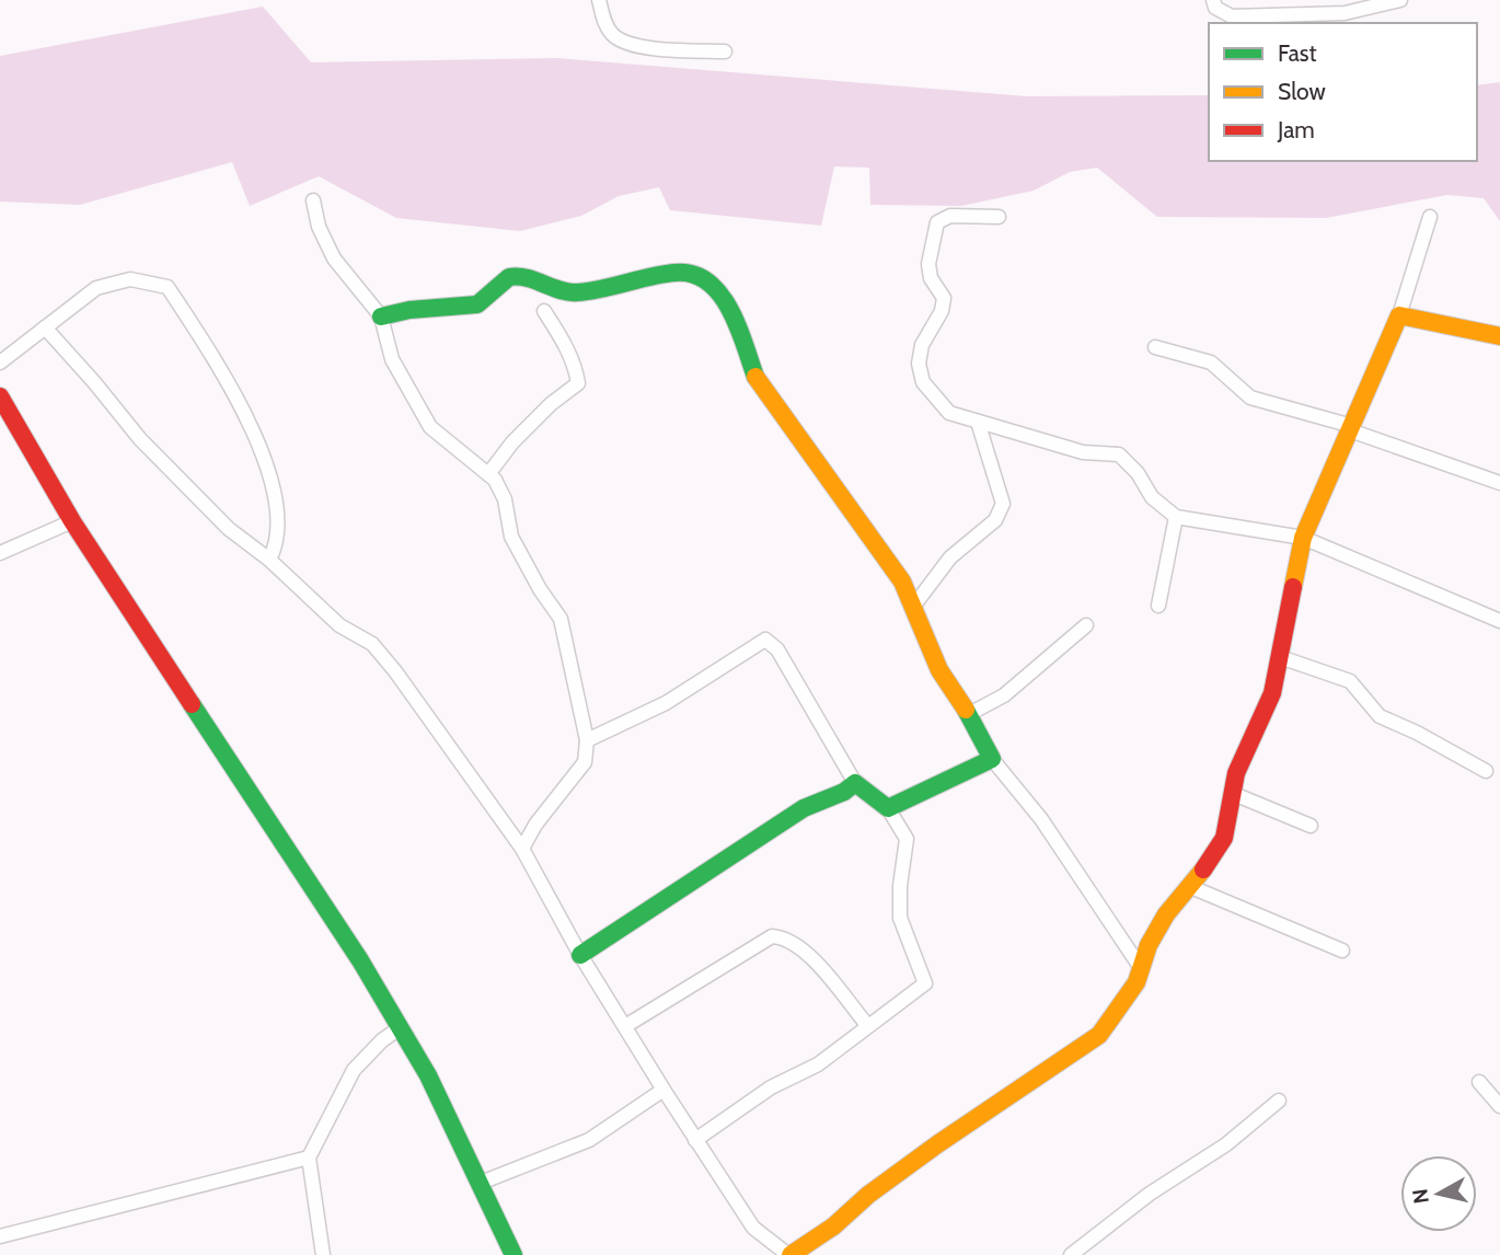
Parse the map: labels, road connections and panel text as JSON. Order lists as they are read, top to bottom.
{
  "legend": ["Fast", "Slow", "Jam"],
  "north": "left"
}
